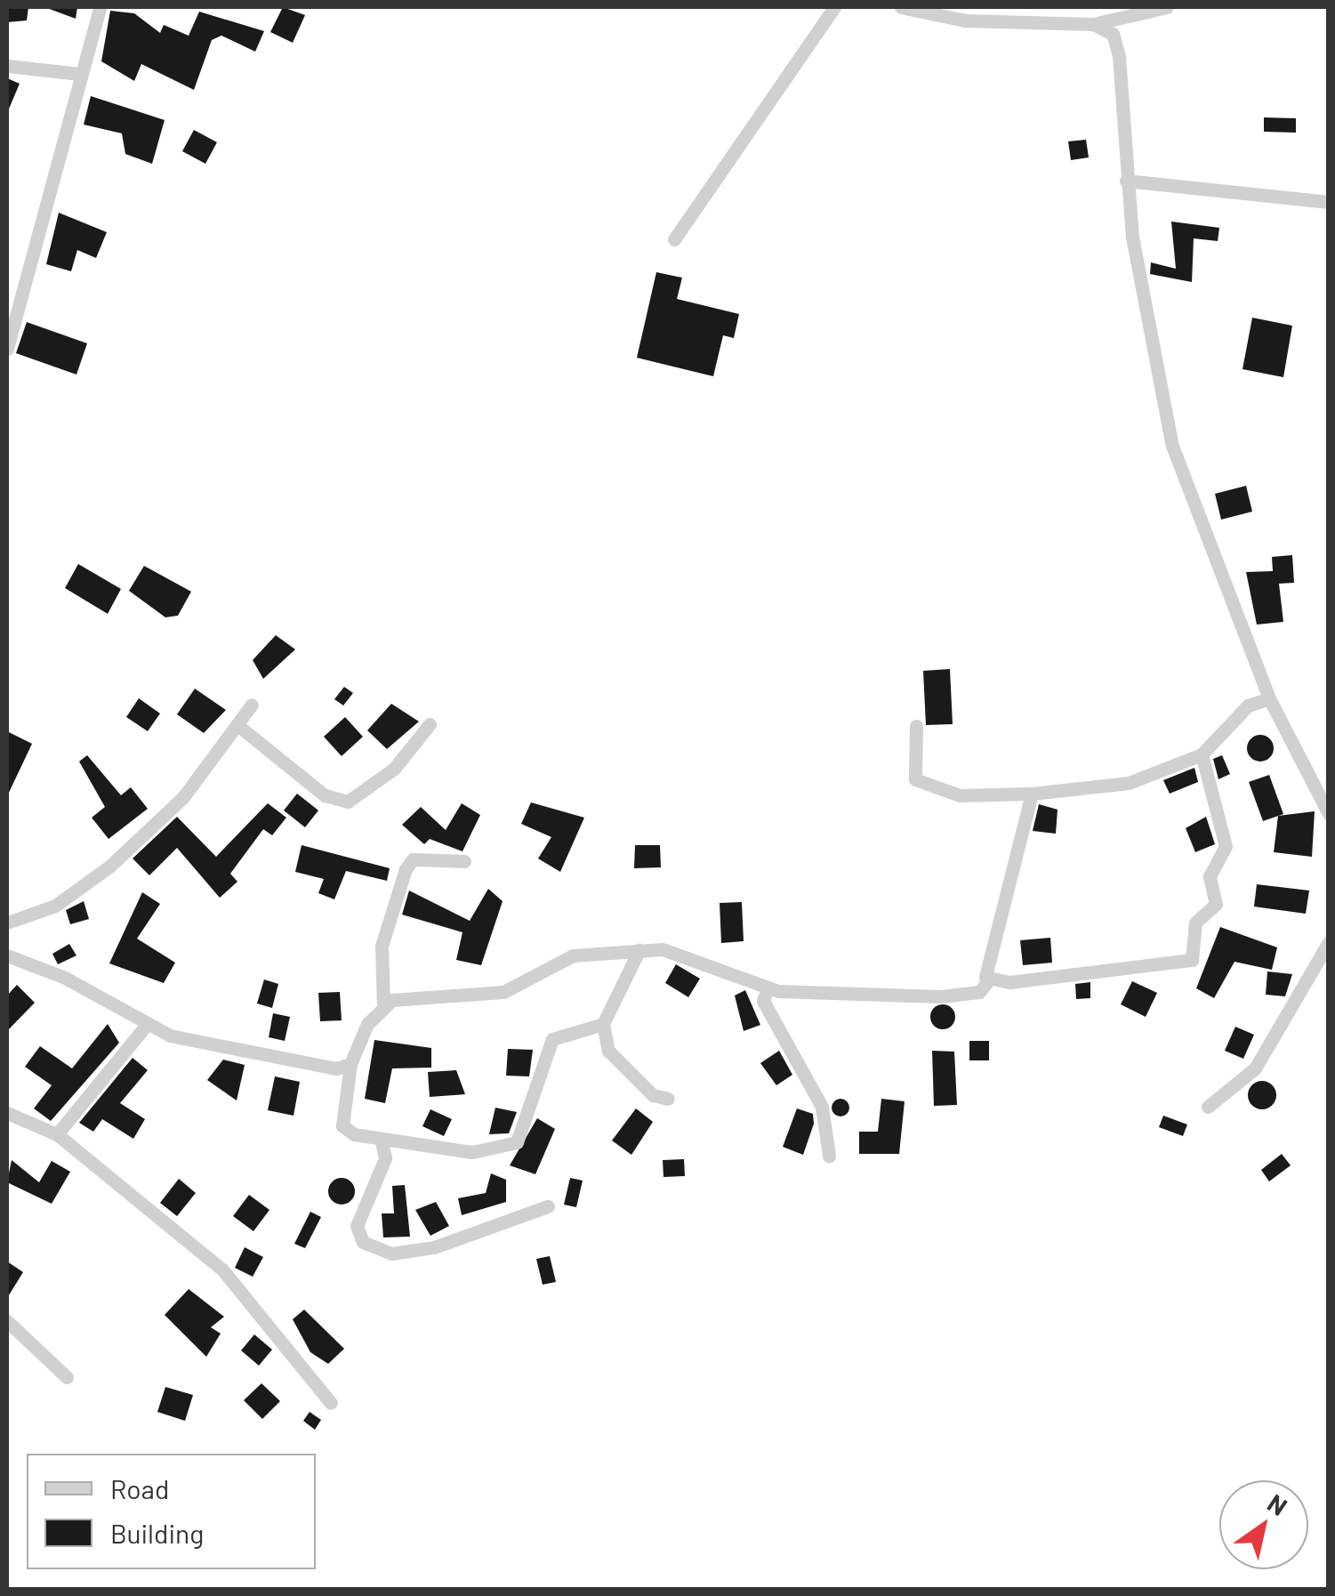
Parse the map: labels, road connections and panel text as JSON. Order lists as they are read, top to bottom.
{
  "legend": ["Road", "Building"],
  "north": "top right"
}
